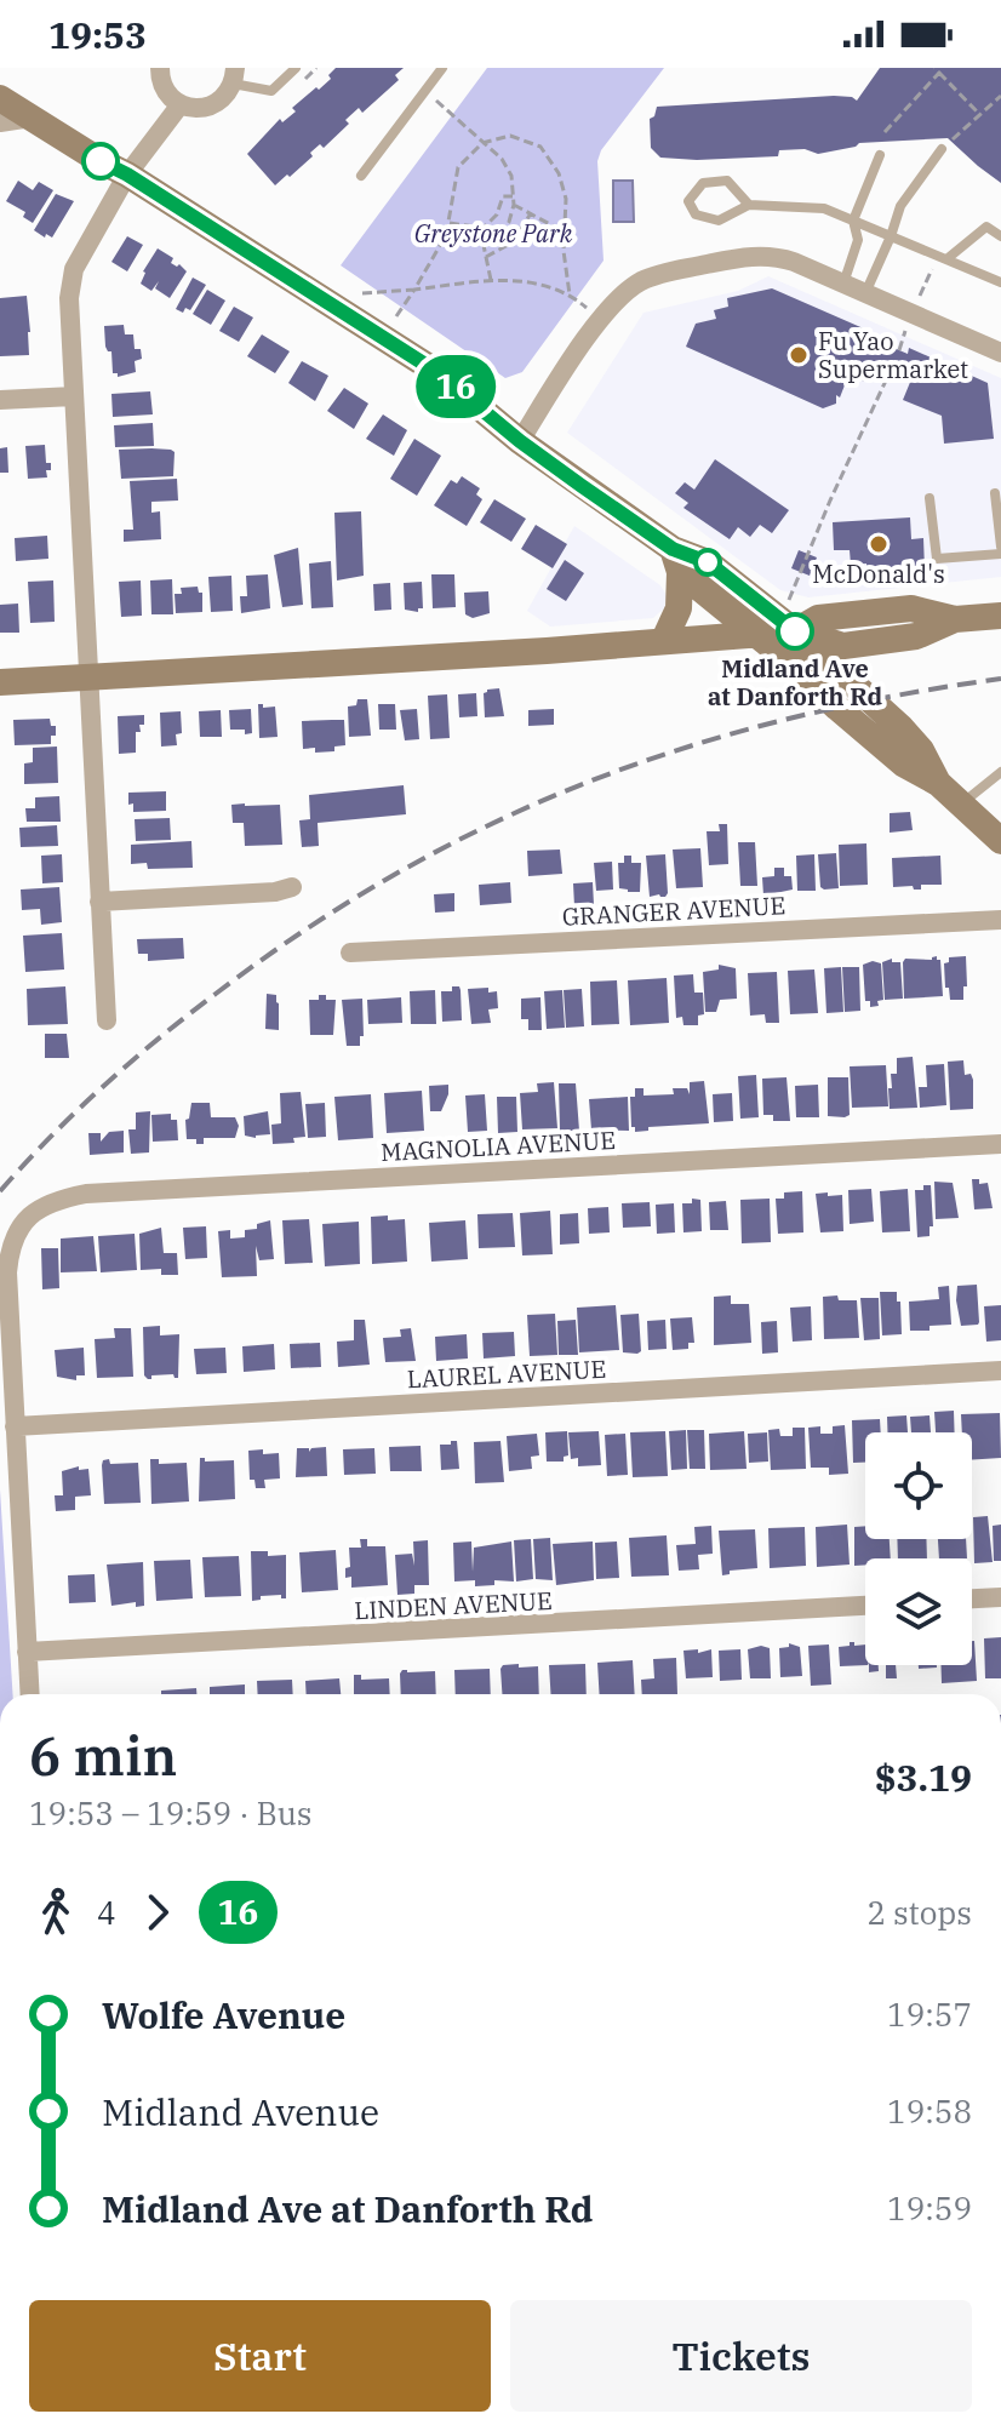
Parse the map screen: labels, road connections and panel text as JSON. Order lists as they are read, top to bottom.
{
  "streets": {
    "street": [
      "GRANGER AVENUE",
      "MAGNOLIA AVENUE",
      "LAUREL AVENUE",
      "LINDEN AVENUE"
    ]
  },
  "crossings": [
    ["MAGNOLIA AVENUE", "LAUREL AVENUE"]
  ],
  "parks": ["Greystone Park"],
  "places": ["Fu Yao Supermarket", "McDonald's", "Midland Ave at Danforth Rd"],
  "lines": ["bus line 16"],
  "page": {
    "status": "19:53",
    "on_map": "16",
    "heading": ["6 min", "19:53 – 19:59 · Bus", "$3.19"],
    "legs": ["4", "16", "2 stops"],
    "list": [
      {
        "name": "Wolfe Avenue",
        "value": "19:57"
      },
      {
        "name": "Midland Avenue",
        "value": "19:58"
      },
      {
        "name": "Midland Ave at Danforth Rd",
        "value": "19:59"
      }
    ],
    "buttons": ["Start", "Tickets"]
  }
}
